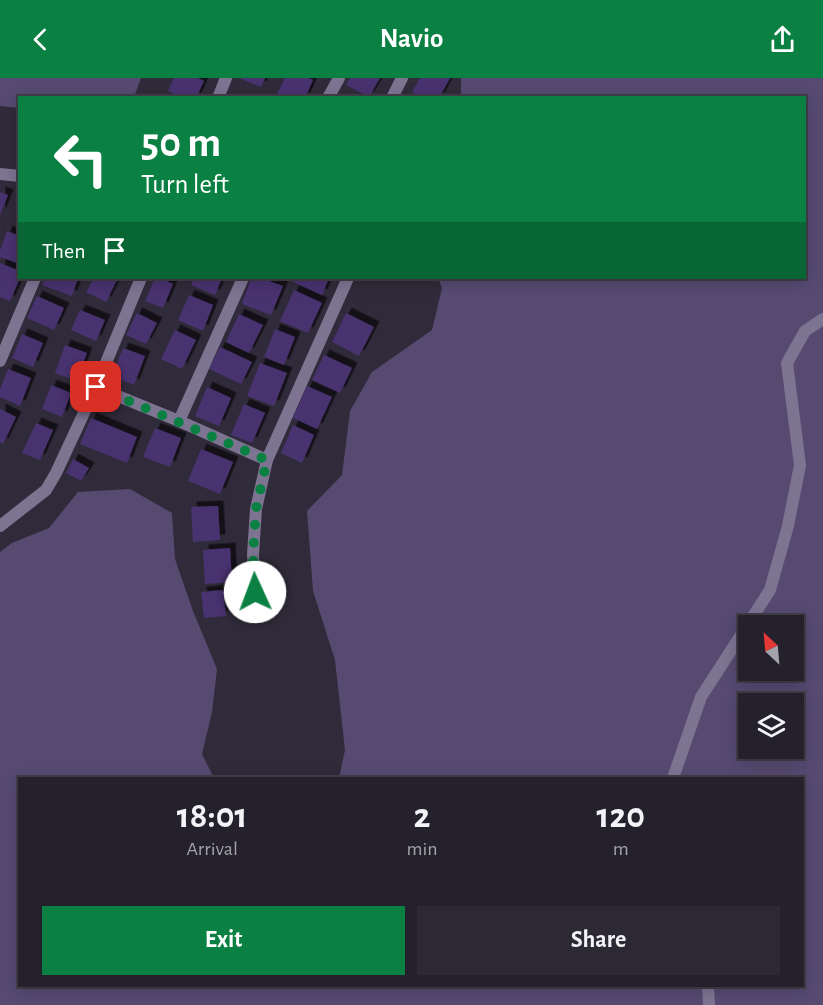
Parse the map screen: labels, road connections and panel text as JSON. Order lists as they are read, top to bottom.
{
  "north": "top left",
  "page": {
    "header": "Navio",
    "turn": ["50 m", "Turn left"],
    "then": "Then",
    "eta": [
      "18:01",
      "Arrival",
      "2",
      "min",
      "120",
      "m"
    ],
    "buttons": ["Exit", "Share"]
  }
}
